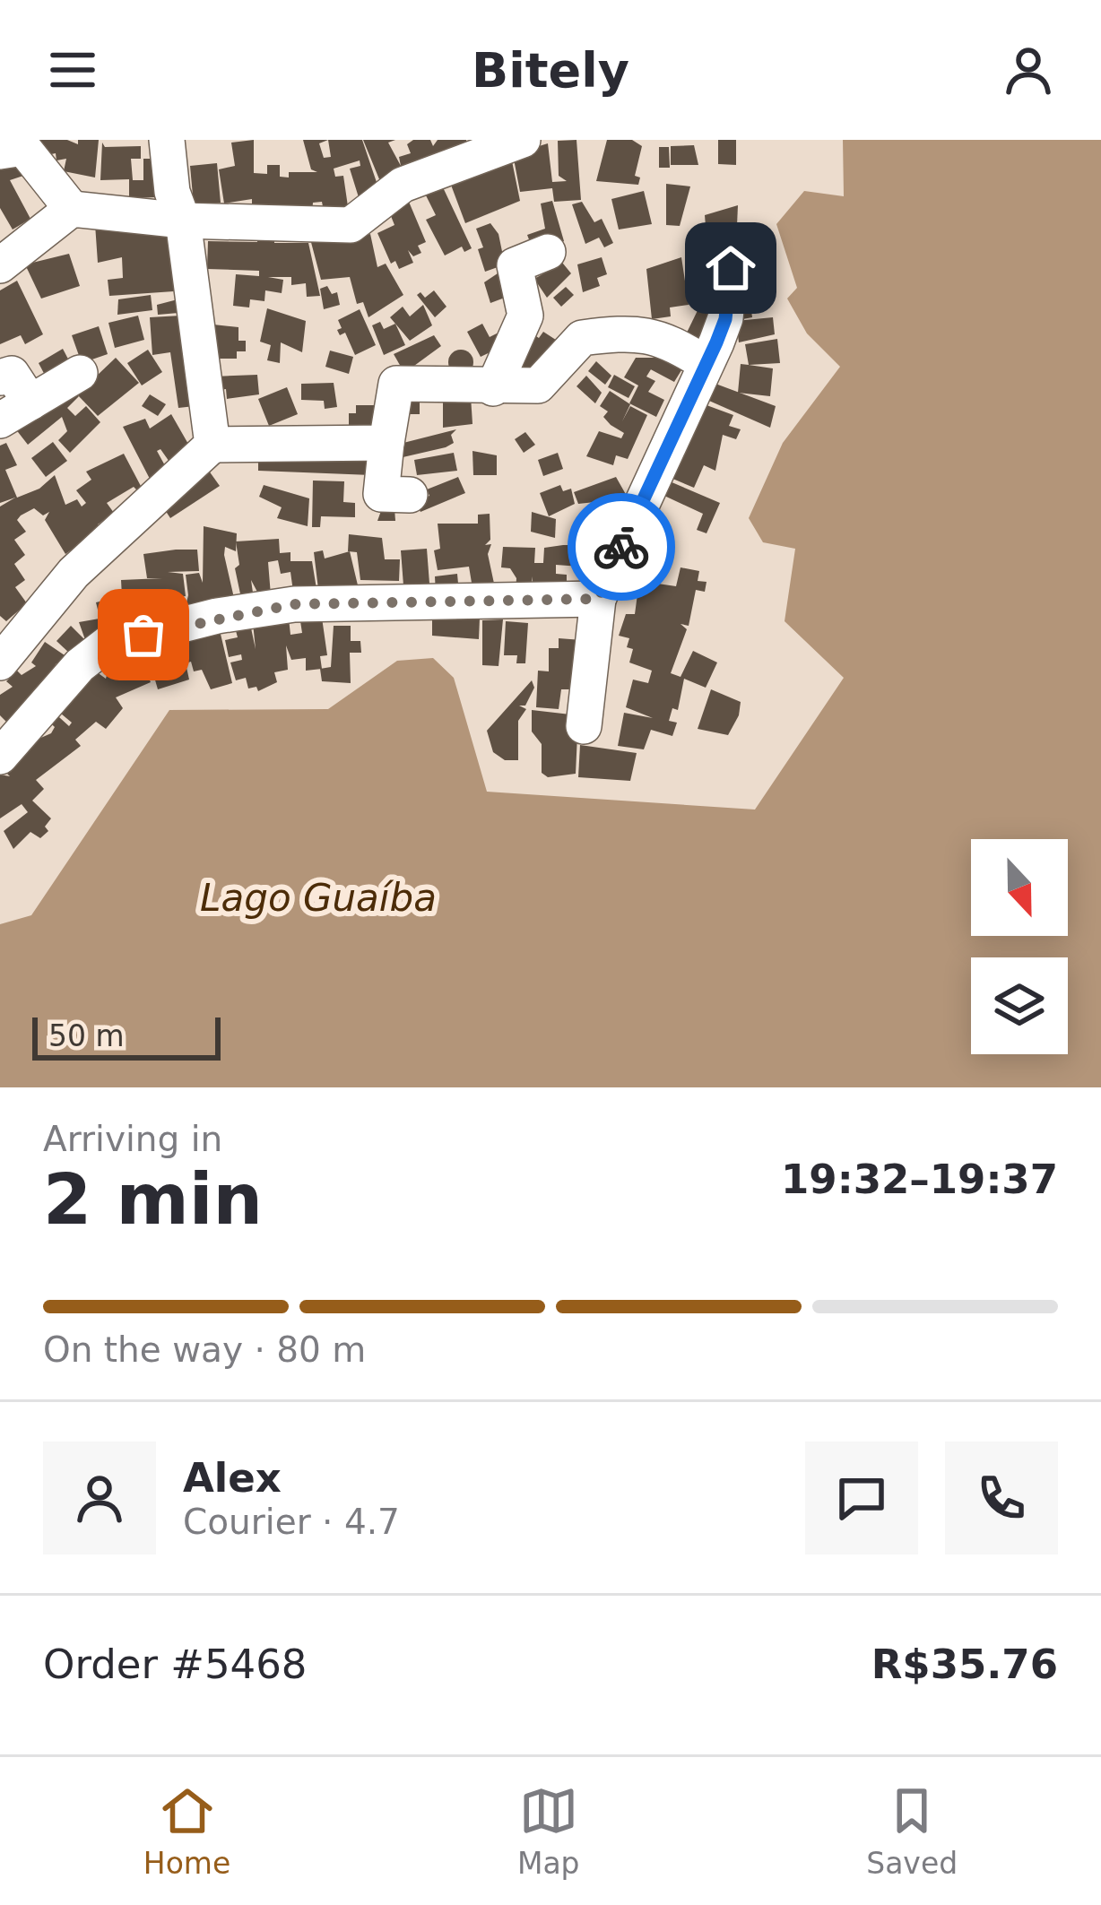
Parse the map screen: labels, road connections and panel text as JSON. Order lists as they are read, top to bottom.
{
  "water": ["Lago Guaíba"],
  "scale_bar": "50 m",
  "north": "bottom",
  "page": {
    "header": "Bitely",
    "scale": "50 m",
    "heading": ["2 min", "Arriving in", "19:32–19:37"],
    "panel": [
      "Alex",
      "Courier · 4.7",
      "Order #5468",
      "R$35.76"
    ],
    "bar": "On the way · 80 m",
    "tabs": ["Home", "Map", "Saved"]
  }
}
